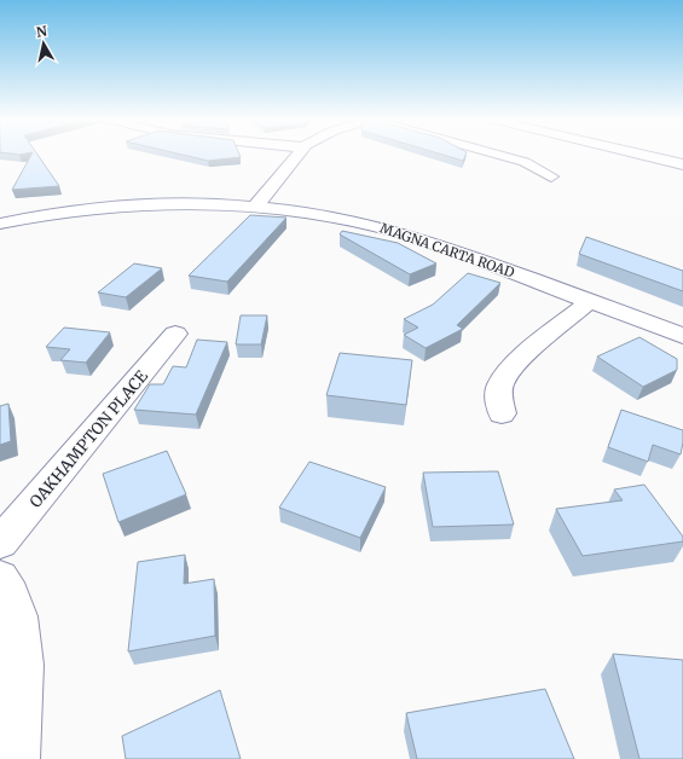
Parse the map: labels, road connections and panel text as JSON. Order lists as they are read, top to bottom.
{
  "streets": {
    "street": ["MAGNA CARTA ROAD", "OAKHAMPTON PLACE"]
  },
  "north": "top"
}
